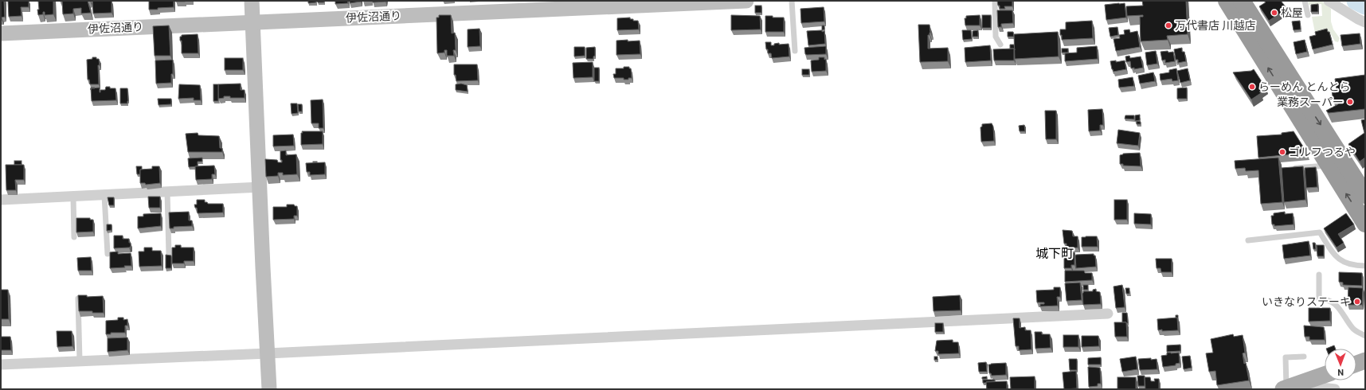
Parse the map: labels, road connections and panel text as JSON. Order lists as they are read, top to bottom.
{
  "streets": {
    "street": ["伊佐沼通り"]
  },
  "districts": ["城下町"],
  "places": [
    "松屋",
    "万代書店 川越店",
    "らーめん とんとら",
    "業務スーパー",
    "ゴルフつるや",
    "いきなりステーキ"
  ],
  "north": "bottom"
}
